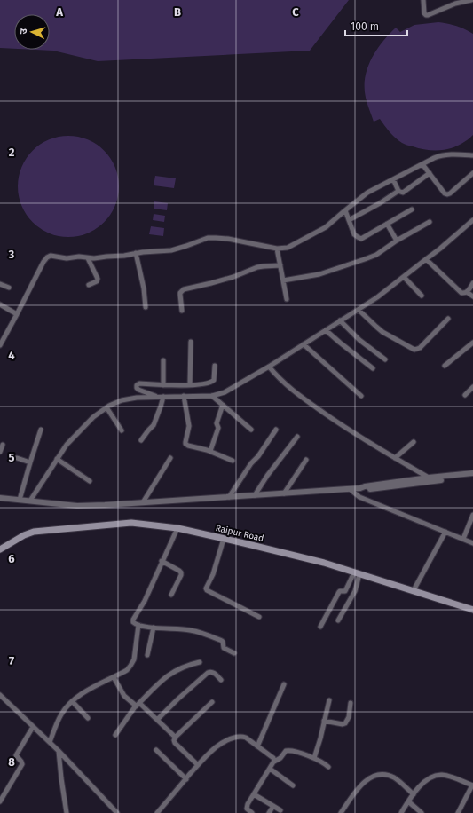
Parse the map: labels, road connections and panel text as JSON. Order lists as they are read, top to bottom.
{
  "streets": {
    "main road": ["Raipur Road"]
  },
  "scale_bar": "100 m",
  "north": "left",
  "grid": {
    "columns": ["A", "B", "C"],
    "rows": [
      "2",
      "3",
      "4",
      "5",
      "6",
      "7",
      "8"
    ]
  }
}
